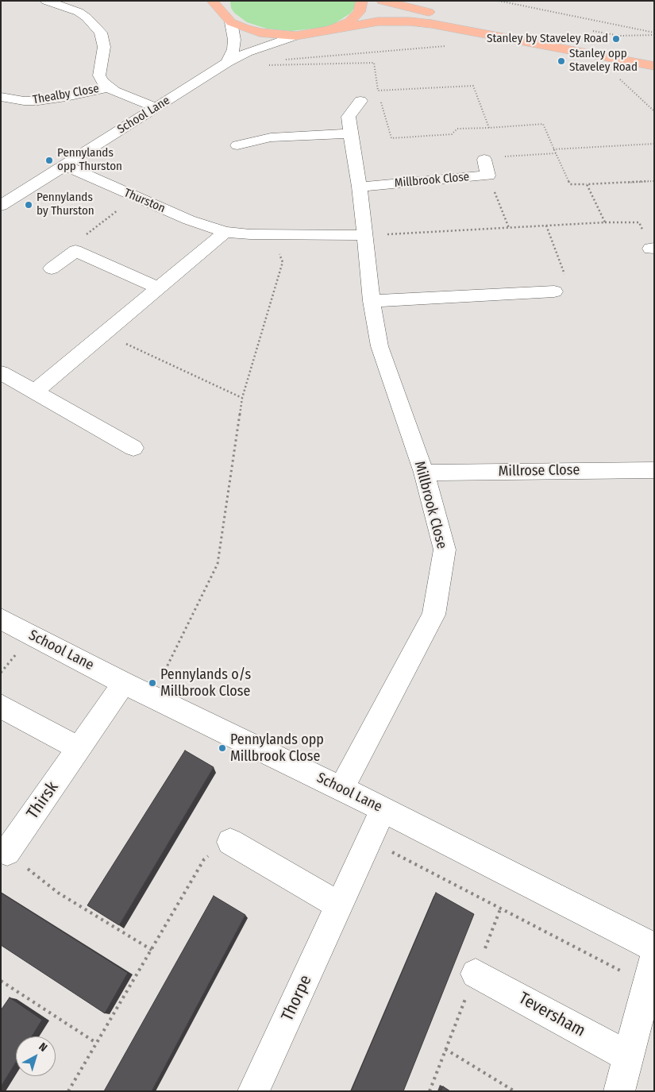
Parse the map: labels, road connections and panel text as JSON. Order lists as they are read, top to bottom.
{
  "streets": {
    "street": [
      "Thealby Close",
      "School Lane",
      "Millbrook Close",
      "Thurston",
      "Millrose Close",
      "Thirsk",
      "Thorpe",
      "Teversham"
    ]
  },
  "crossings": [
    ["School Lane", "Millbrook Close"],
    ["School Lane", "Thurston"],
    ["School Lane", "Thirsk"],
    ["School Lane", "Thorpe"],
    ["Millbrook Close", "Thurston"],
    ["Millbrook Close", "Millrose Close"]
  ],
  "places": [
    "Stanley by Staveley Road",
    "Stanley opp Staveley Road",
    "Pennylands opp Thurston",
    "Pennylands by Thurston",
    "Pennylands o/s Millbrook Close",
    "Pennylands opp Millbrook Close"
  ],
  "north": "top right"
}
